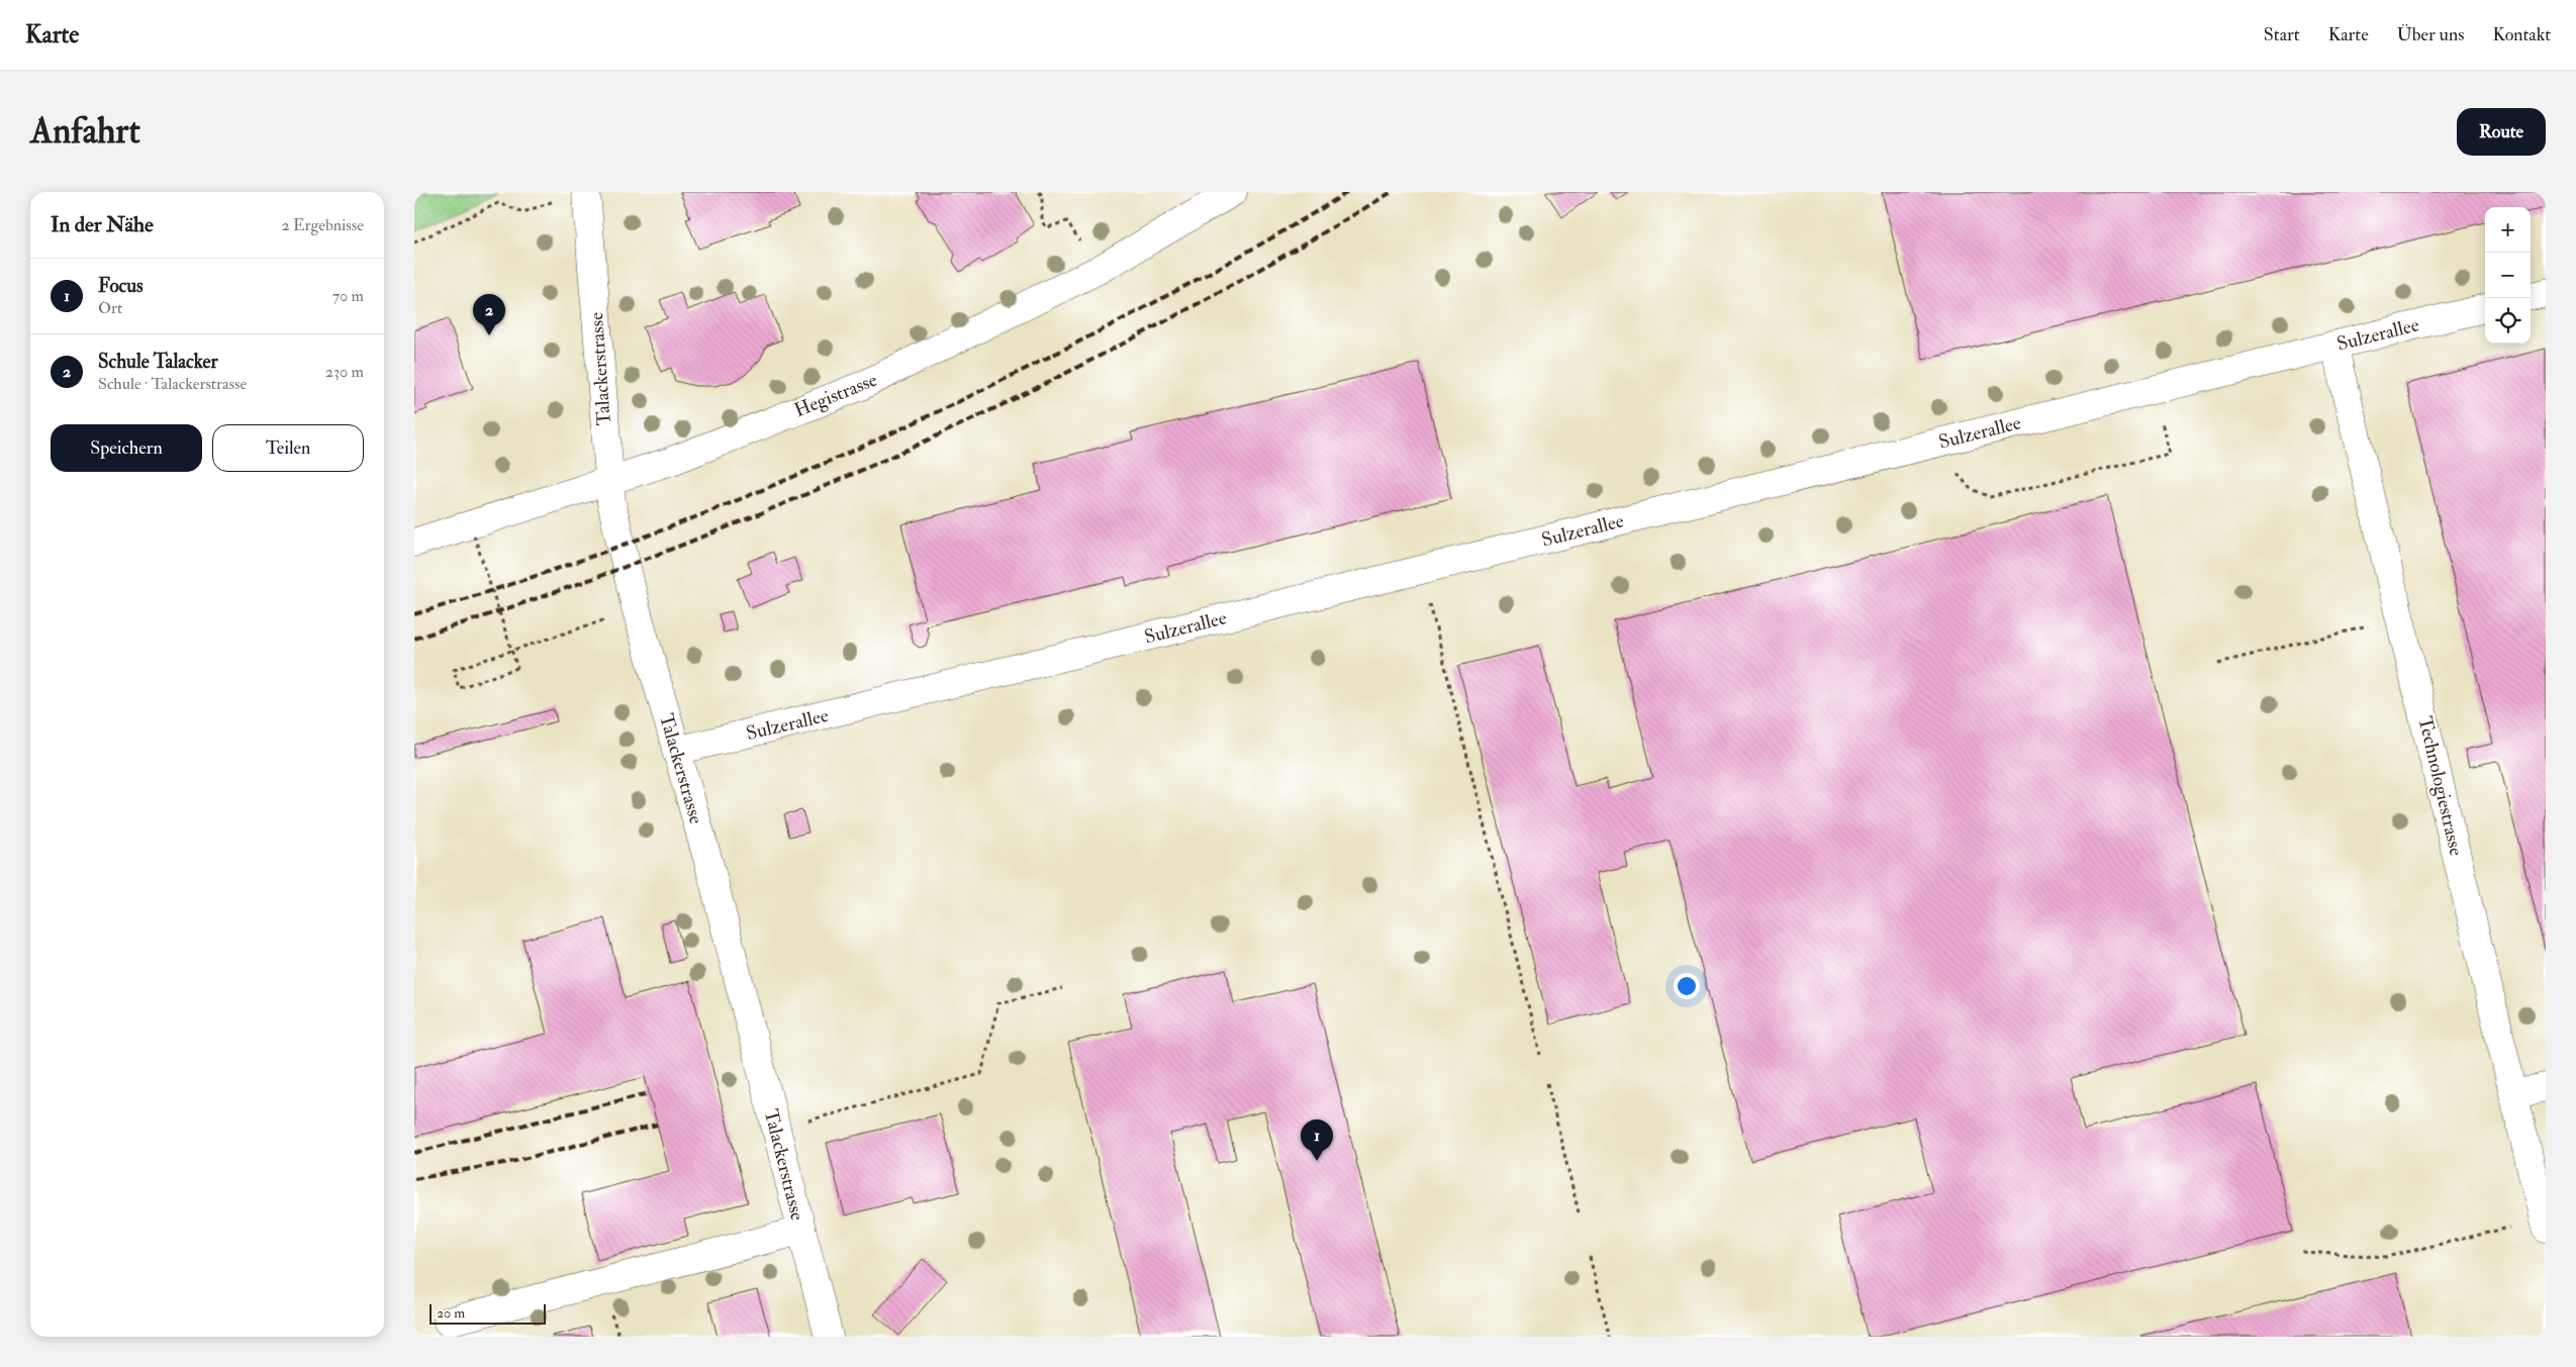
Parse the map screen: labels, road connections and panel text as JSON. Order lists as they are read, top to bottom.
{
  "streets": {
    "street": [
      "Sulzerallee",
      "Talackerstrasse",
      "Hegistrasse",
      "Technologiestrasse"
    ]
  },
  "crossings": [
    ["Sulzerallee", "Talackerstrasse"],
    ["Sulzerallee", "Technologiestrasse"],
    ["Talackerstrasse", "Hegistrasse"]
  ],
  "scale_bar": "20 m",
  "page": {
    "header": "Karte",
    "nav": [
      "Start",
      "Karte",
      "Über uns",
      "Kontakt"
    ],
    "buttons": [
      "Route",
      ["Speichern", "Teilen"]
    ],
    "title": "Anfahrt",
    "heading": ["In der Nähe", "2 Ergebnisse"],
    "map_buttons": ["+", "−"],
    "list": [
      {
        "mark": "1",
        "name": "Focus",
        "note": "Ort",
        "value": "70 m"
      },
      {
        "mark": "2",
        "name": "Schule Talacker",
        "note": "Schule · Talackerstrasse",
        "value": "230 m"
      }
    ],
    "pins": ["2", "1"],
    "scale": "20 m"
  }
}
